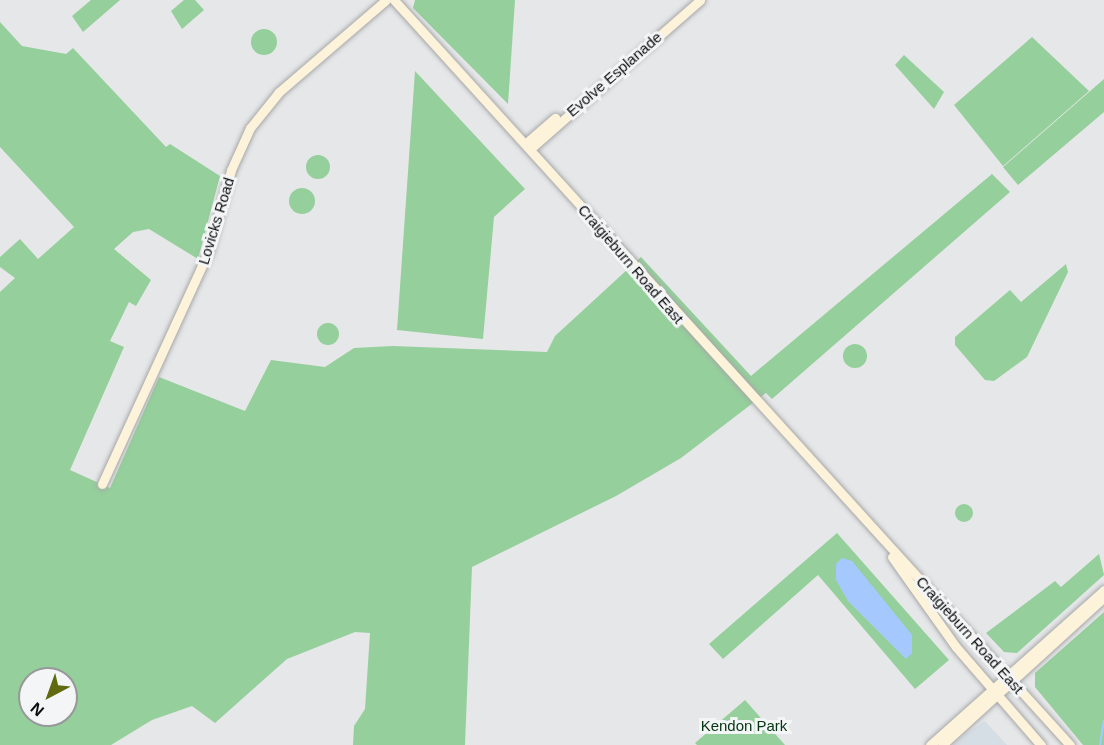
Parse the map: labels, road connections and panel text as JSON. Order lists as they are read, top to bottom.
{
  "streets": {
    "main road": ["Evolve Esplanade", "Lovicks Road", "Craigieburn Road East"]
  },
  "crossings": [
    ["Evolve Esplanade", "Craigieburn Road East"]
  ],
  "parks": ["Kendon Park"],
  "north": "bottom left"
}
